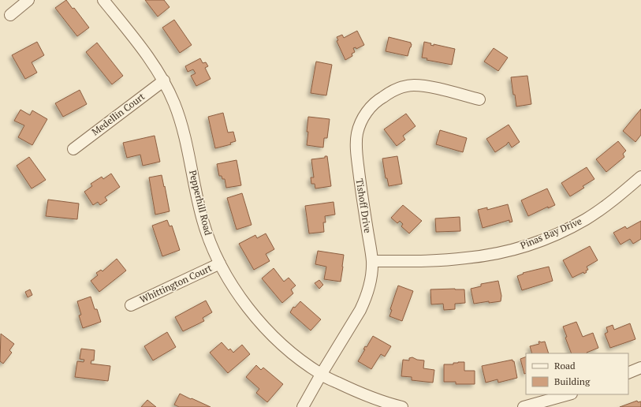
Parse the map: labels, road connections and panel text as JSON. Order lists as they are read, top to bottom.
{
  "streets": {
    "street": [
      "Medellin Court",
      "Pepperhill Road",
      "Tishoff Drive",
      "Pinas Bay Drive",
      "Whittington Court"
    ]
  },
  "crossings": [
    ["Medellin Court", "Pepperhill Road"],
    ["Pepperhill Road", "Tishoff Drive"],
    ["Pepperhill Road", "Whittington Court"],
    ["Tishoff Drive", "Pinas Bay Drive"]
  ],
  "legend": ["Road", "Building"]
}
